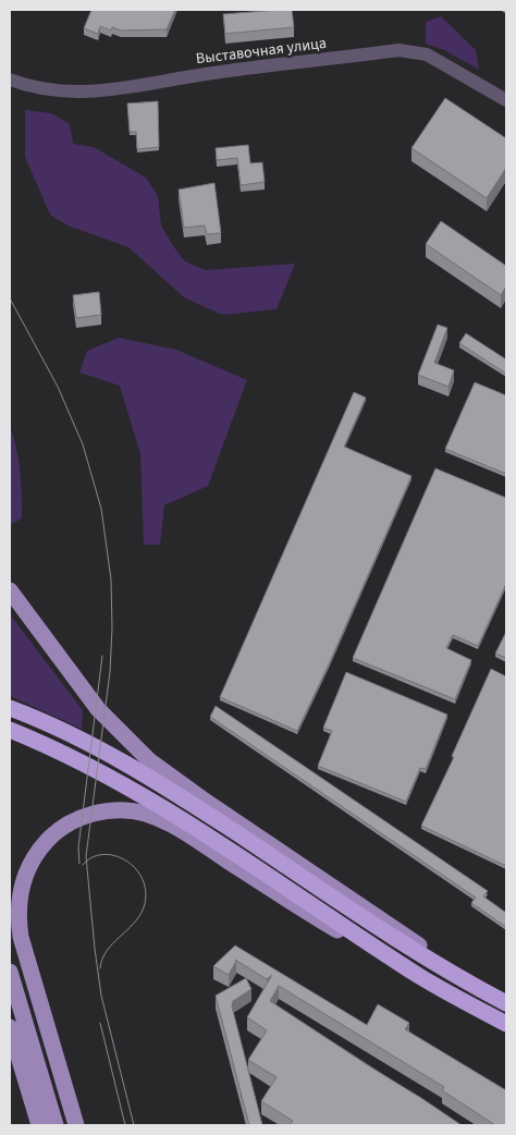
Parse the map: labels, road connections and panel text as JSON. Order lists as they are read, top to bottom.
{
  "streets": {
    "street": ["Выставочная улица"]
  }
}
